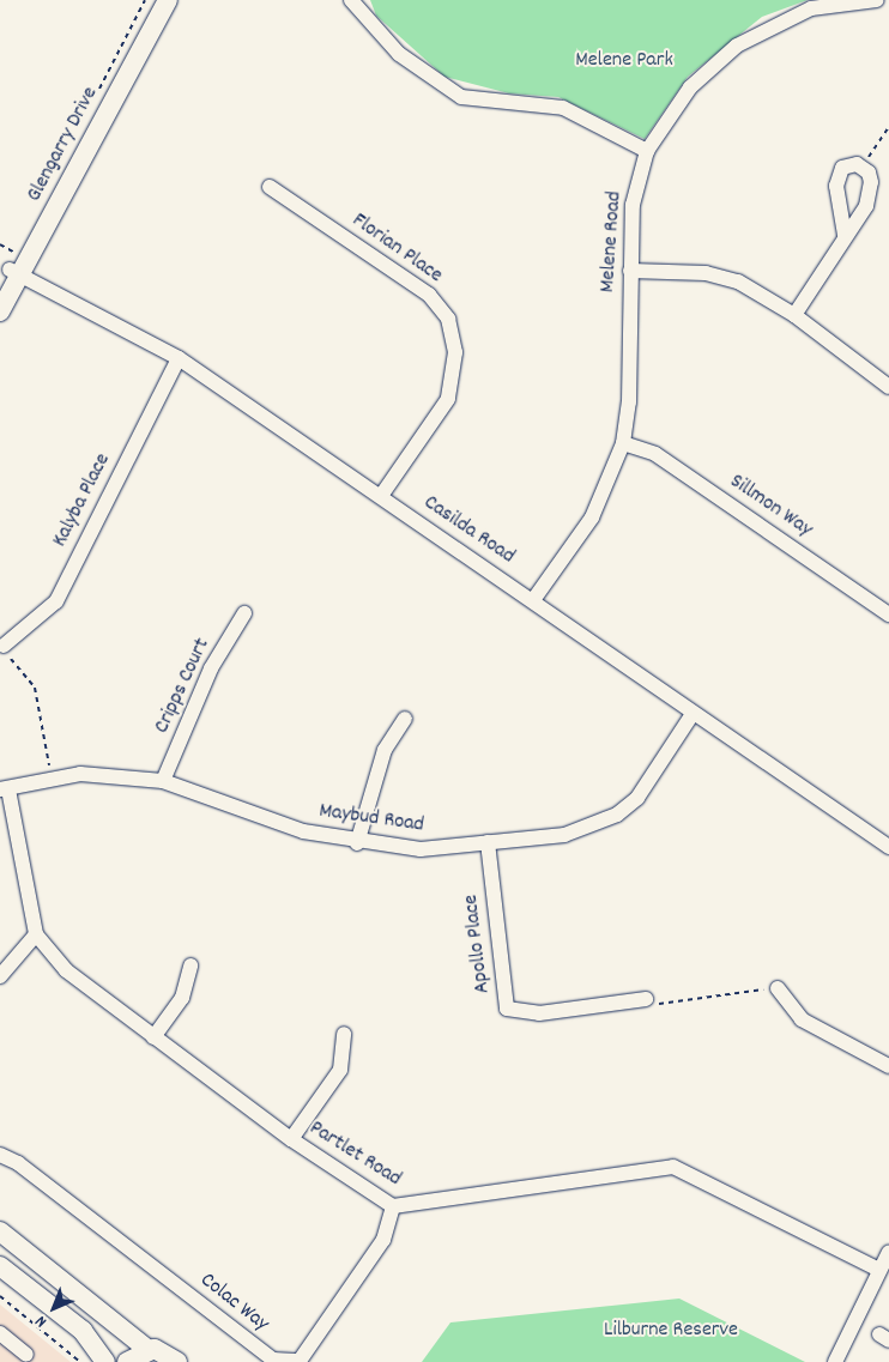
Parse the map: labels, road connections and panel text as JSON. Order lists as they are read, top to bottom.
{
  "streets": {
    "main road": ["Glengarry Drive"],
    "street": [
      "Melene Road",
      "Florian Place",
      "Kalyba Place",
      "Sillmon Way",
      "Casilda Road",
      "Cripps Court",
      "Maybud Road",
      "Apollo Place",
      "Partlet Road",
      "Colac Way"
    ]
  },
  "crossings": [
    ["Glengarry Drive", "Casilda Road"],
    ["Melene Road", "Sillmon Way"],
    ["Melene Road", "Casilda Road"],
    ["Florian Place", "Casilda Road"],
    ["Kalyba Place", "Casilda Road"],
    ["Casilda Road", "Maybud Road"],
    ["Cripps Court", "Maybud Road"],
    ["Maybud Road", "Apollo Place"],
    ["Maybud Road", "Partlet Road"],
    ["Partlet Road", "Colac Way"]
  ],
  "parks": ["Melene Park", "Lilburne Reserve"],
  "north": "bottom left"
}
